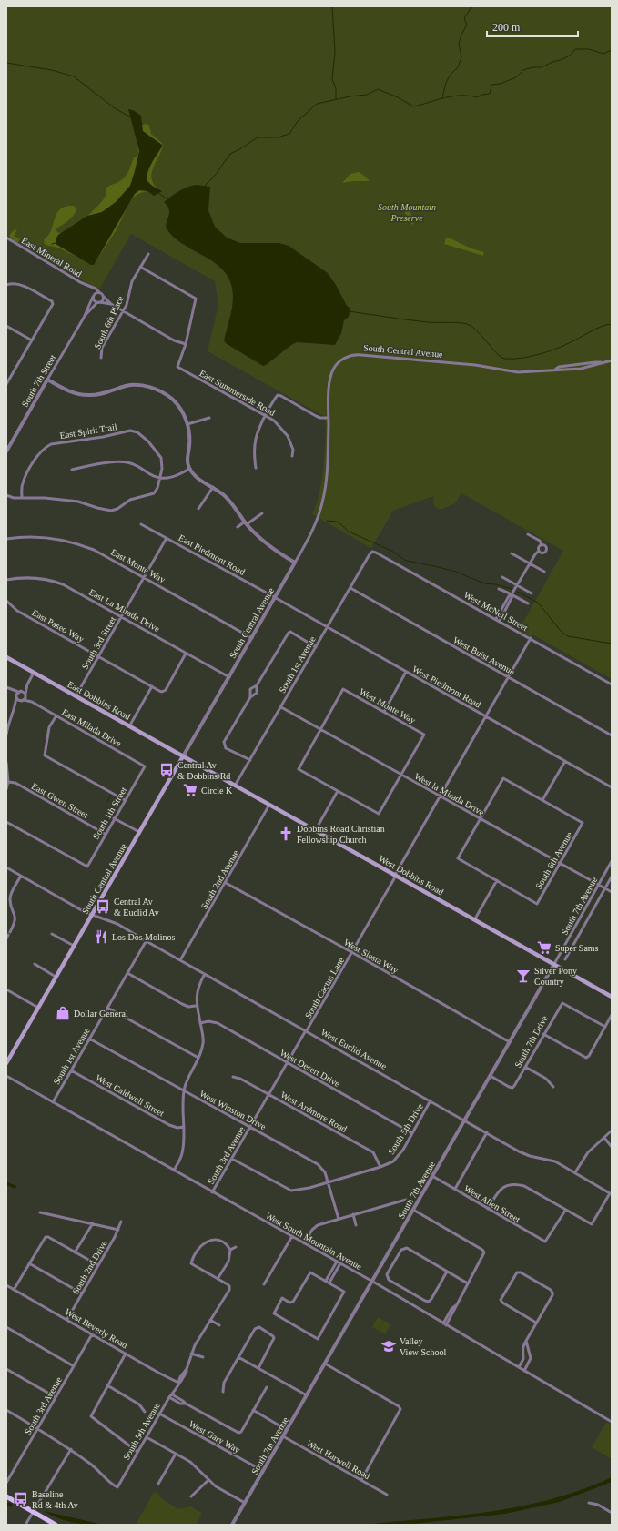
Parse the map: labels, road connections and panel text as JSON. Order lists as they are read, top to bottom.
{
  "streets": {
    "main road": ["South Central Avenue", "East Dobbins Road", "West Dobbins Road"],
    "street": [
      "East Mineral Road",
      "South 6th Place",
      "South 7th Street",
      "East Summerside Road",
      "East Spirit Trail",
      "East Piedmont Road",
      "East Monte Way",
      "East La Mirada Drive",
      "West McNeil Street",
      "East Paseo Way",
      "South 3rd Street",
      "West Buist Avenue",
      "South 1st Avenue",
      "West Piedmont Road",
      "West Monte Way",
      "East Milada Drive",
      "West la Mirada Drive",
      "East Gwen Street",
      "South 1th Street",
      "South 6th Avenue",
      "South 2nd Avenue",
      "South 7th Avenue",
      "West Siesta Way",
      "South Cactus Lane",
      "South 7th Drive",
      "West Euclid Avenue",
      "West Desert Drive",
      "West Caldwell Street",
      "West Winston Drive",
      "West Ardmore Road",
      "South 5th Drive",
      "South 3rd Avenue",
      "West Allen Street",
      "West South Mountain Avenue",
      "South 2nd Drive",
      "West Beverly Road",
      "South 5th Avenue",
      "West Gary Way",
      "West Harwell Road"
    ]
  },
  "crossings": [
    ["East Mineral Road", "South 6th Place"],
    ["East Mineral Road", "South 7th Street"],
    ["East Mineral Road", "East Summerside Road"],
    ["South Central Avenue", "East Piedmont Road"],
    ["South Central Avenue", "East Monte Way"],
    ["South Central Avenue", "East La Mirada Drive"],
    ["South Central Avenue", "West Piedmont Road"],
    ["South Central Avenue", "East Dobbins Road"],
    ["South Central Avenue", "West Dobbins Road"],
    ["South Central Avenue", "West Euclid Avenue"],
    ["East Piedmont Road", "South 3rd Street"],
    ["East Piedmont Road", "West Piedmont Road"],
    ["East Monte Way", "South 3rd Street"],
    ["East La Mirada Drive", "East Paseo Way"],
    ["East La Mirada Drive", "South 3rd Street"],
    ["West McNeil Street", "South 1st Avenue"],
    ["West McNeil Street", "South Cactus Lane"],
    ["East Paseo Way", "South 3rd Street"],
    ["South 3rd Street", "East Dobbins Road"],
    ["West Buist Avenue", "South 1st Avenue"],
    ["West Buist Avenue", "South Cactus Lane"],
    ["South 1st Avenue", "West Piedmont Road"],
    ["South 1st Avenue", "West la Mirada Drive"],
    ["South 1st Avenue", "West Dobbins Road"],
    ["South 1st Avenue", "West Euclid Avenue"],
    ["South 1st Avenue", "West Caldwell Street"],
    ["South 1st Avenue", "West Winston Drive"],
    ["South 1st Avenue", "West South Mountain Avenue"],
    ["West Piedmont Road", "South Cactus Lane"],
    ["East Dobbins Road", "West Dobbins Road"],
    ["West Monte Way", "West la Mirada Drive"],
    ["East Milada Drive", "South 1th Street"],
    ["West la Mirada Drive", "South 6th Avenue"],
    ["West la Mirada Drive", "South 7th Avenue"],
    ["West la Mirada Drive", "South Cactus Lane"],
    ["East Gwen Street", "South 1th Street"],
    ["West Dobbins Road", "South 2nd Avenue"],
    ["West Dobbins Road", "South 7th Avenue"],
    ["West Dobbins Road", "South Cactus Lane"],
    ["South 2nd Avenue", "West Siesta Way"],
    ["South 2nd Avenue", "West Euclid Avenue"],
    ["South 7th Avenue", "West Siesta Way"],
    ["South 7th Avenue", "South 7th Drive"],
    ["South 7th Avenue", "West Euclid Avenue"],
    ["South 7th Avenue", "West Allen Street"],
    ["South 7th Avenue", "West South Mountain Avenue"],
    ["South 7th Avenue", "West Gary Way"],
    ["South 7th Avenue", "West Harwell Road"],
    ["West Siesta Way", "South Cactus Lane"],
    ["South Cactus Lane", "West Euclid Avenue"],
    ["South Cactus Lane", "South 3rd Avenue"],
    ["West Euclid Avenue", "South 5th Drive"],
    ["West Euclid Avenue", "South 3rd Avenue"],
    ["West Euclid Avenue", "West Allen Street"],
    ["West Desert Drive", "South 5th Drive"],
    ["West Desert Drive", "South 3rd Avenue"],
    ["West Winston Drive", "South 5th Drive"],
    ["West Winston Drive", "South 3rd Avenue"],
    ["West Ardmore Road", "South 5th Drive"],
    ["West Ardmore Road", "South 3rd Avenue"],
    ["South 3rd Avenue", "West South Mountain Avenue"],
    ["South 3rd Avenue", "West Beverly Road"],
    ["South 2nd Drive", "West Beverly Road"],
    ["West Beverly Road", "South 5th Avenue"],
    ["South 5th Avenue", "West Gary Way"]
  ],
  "parks": ["South Mountain Preserve"],
  "places": {
    "bus stop": ["Central Av & Dobbins Rd", "Central Av & Euclid Av", "Baseline Rd & 4th Av"],
    "supermarket": ["Circle K", "Super Sams"],
    "church": ["Dobbins Road Christian Fellowship Church"],
    "restaurant": ["Los Dos Molinos"],
    "bar": ["Silver Pony Country"],
    "shop": ["Dollar General"],
    "school or university": ["Valley View School"]
  },
  "scale_bar": "200 m"
}
